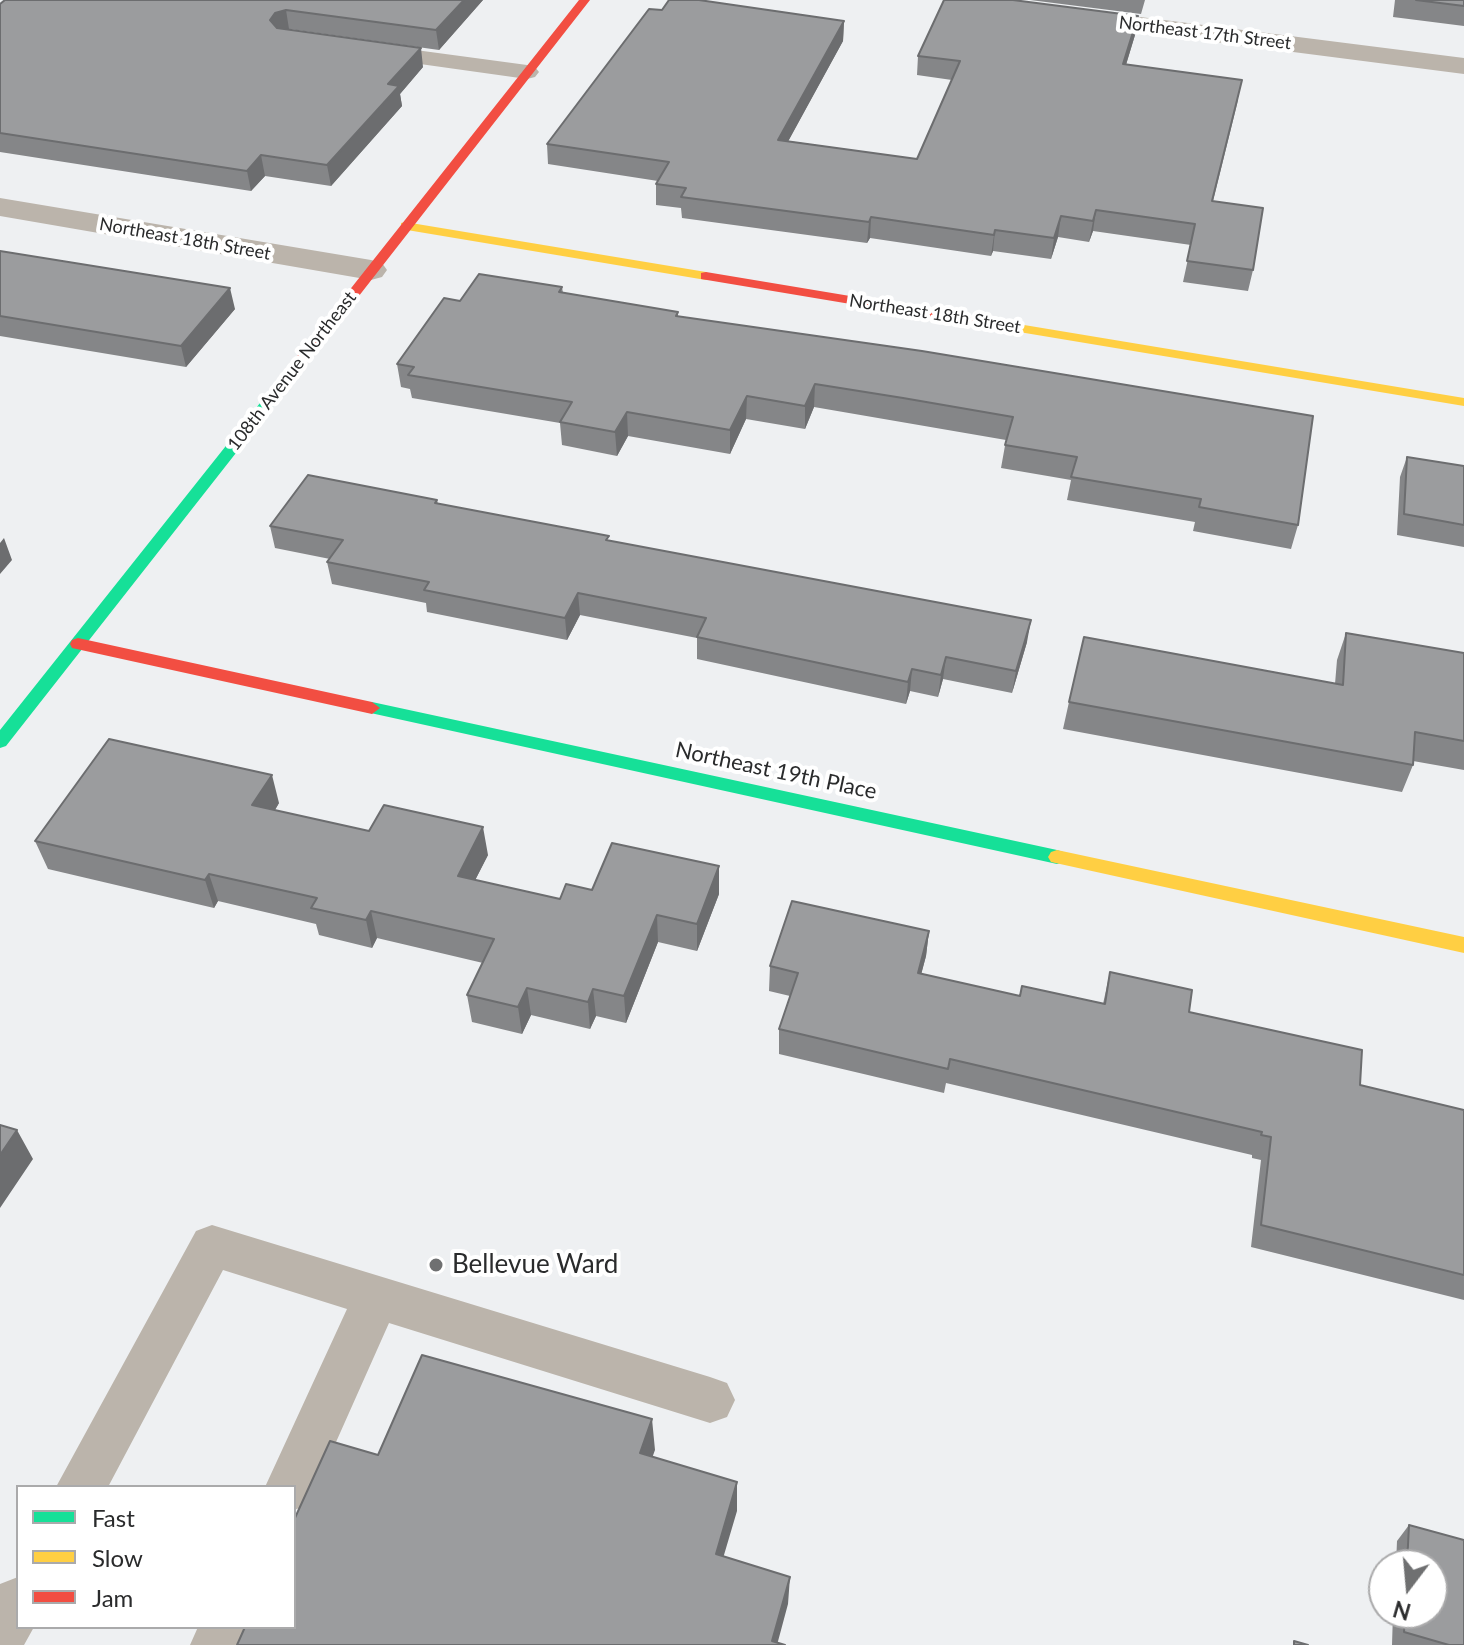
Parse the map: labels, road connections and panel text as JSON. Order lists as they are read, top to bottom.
{
  "streets": {
    "street": [
      "Northeast 17th Street",
      "Northeast 18th Street",
      "108th Avenue Northeast",
      "Northeast 19th Place"
    ]
  },
  "crossings": [
    ["Northeast 18th Street", "108th Avenue Northeast"],
    ["108th Avenue Northeast", "Northeast 19th Place"]
  ],
  "places": ["Bellevue Ward"],
  "legend": ["Fast", "Slow", "Jam"],
  "north": "bottom"
}
